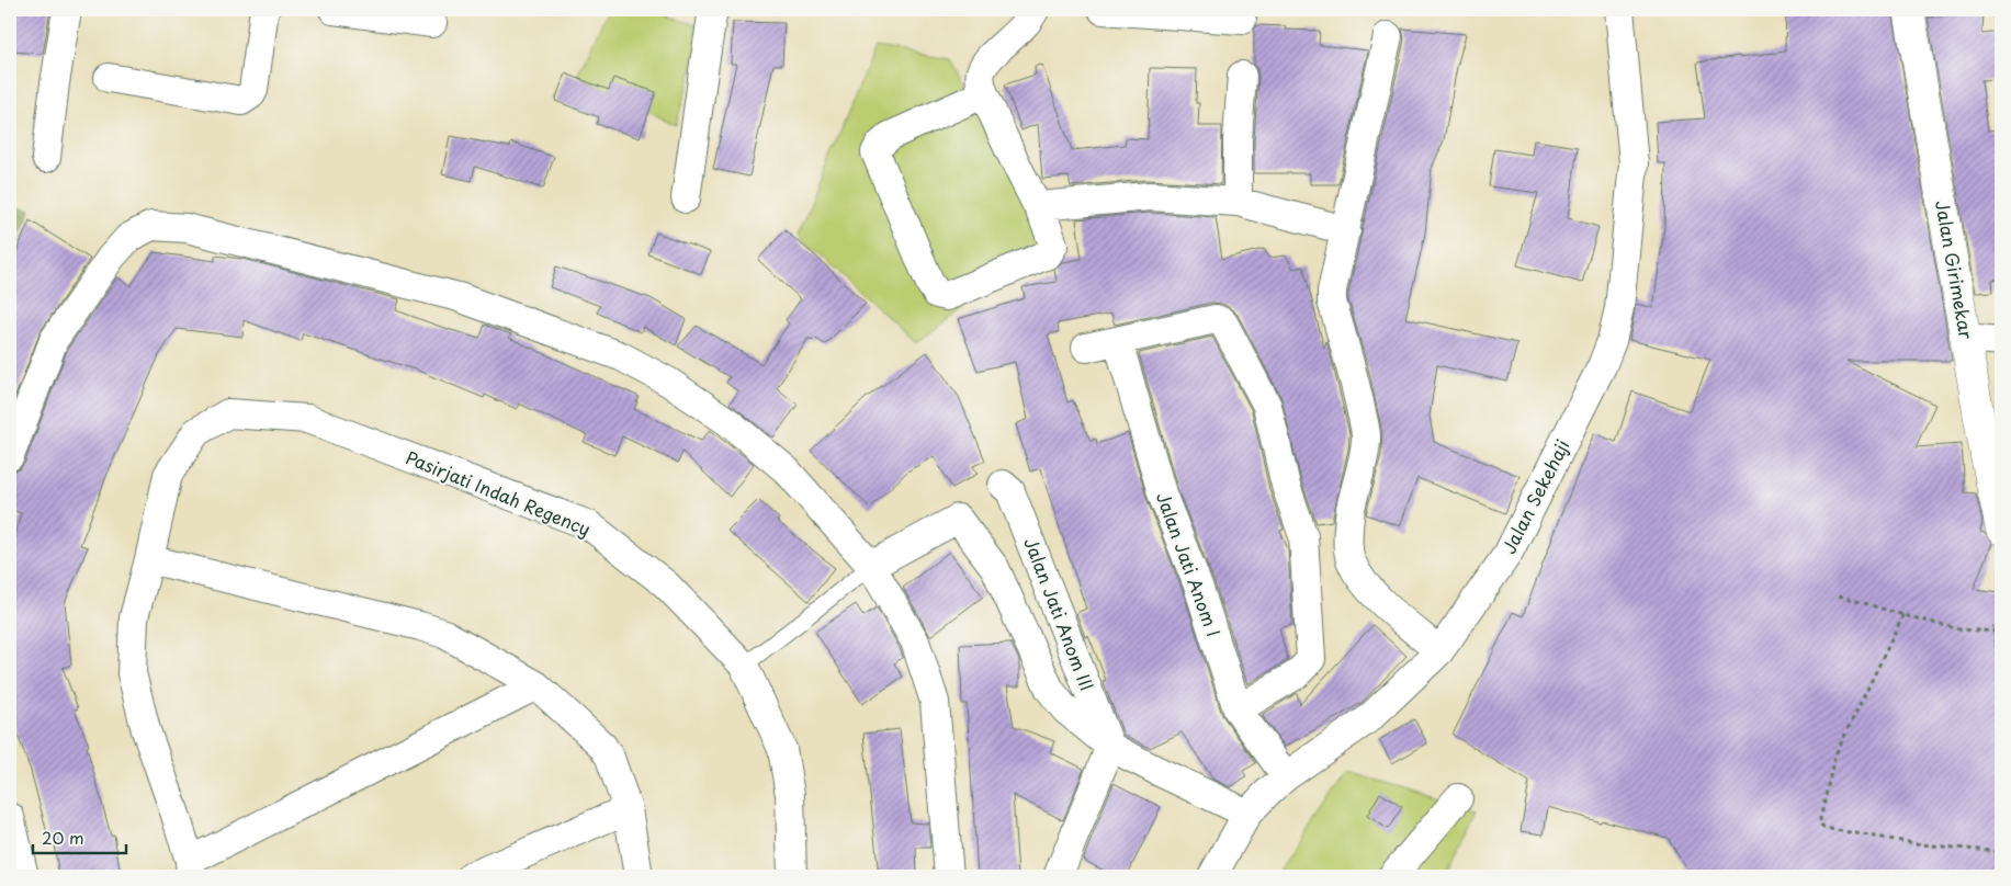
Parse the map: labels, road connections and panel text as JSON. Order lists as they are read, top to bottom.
{
  "streets": {
    "street": [
      "Jalan Girimekar",
      "Pasirjati Indah Regency",
      "Jalan Sekehaji",
      "Jalan Jati Anom I",
      "Jalan Jati Anom III"
    ]
  },
  "crossings": [
    ["Jalan Sekehaji", "Jalan Jati Anom I"]
  ],
  "scale_bar": "20 m"
}
